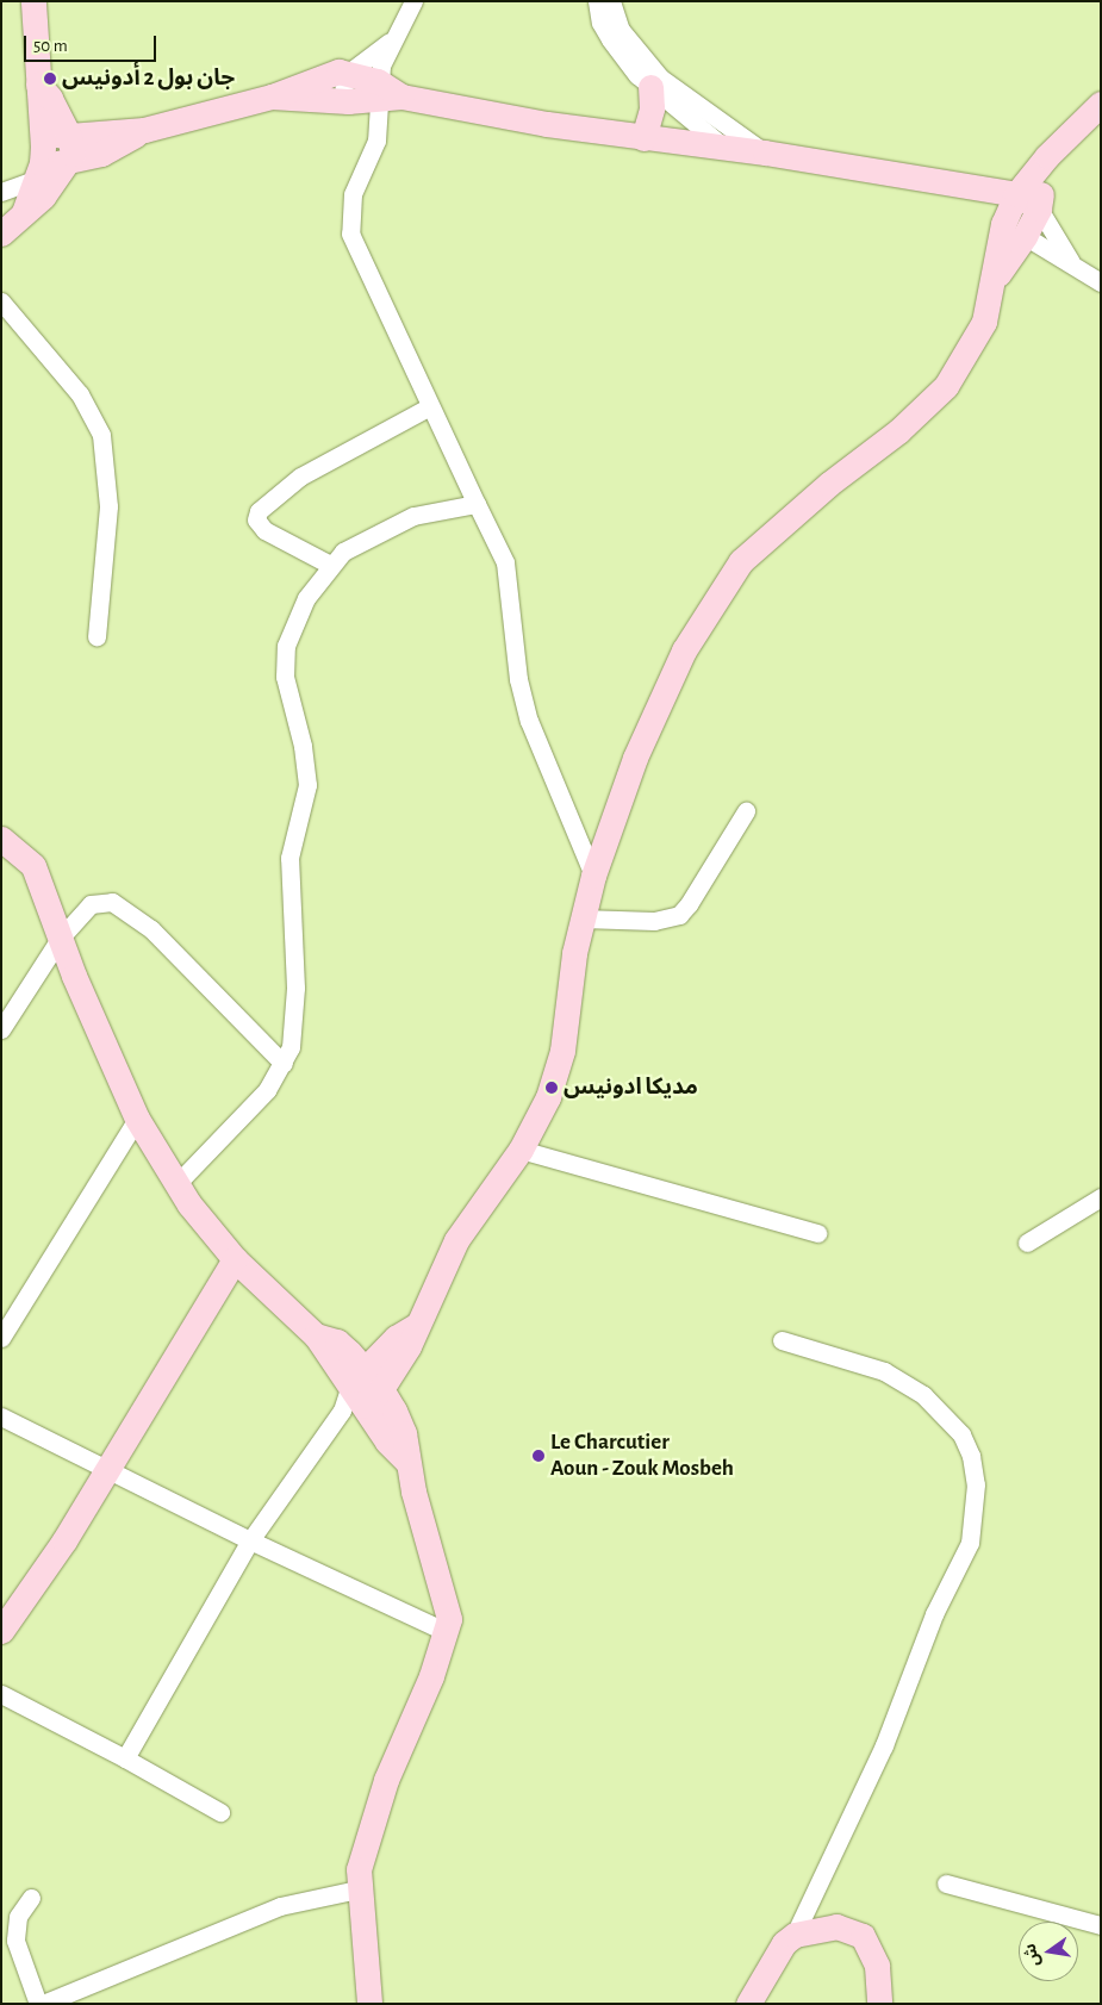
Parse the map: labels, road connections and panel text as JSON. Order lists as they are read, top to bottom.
{
  "places": ["جان بول 2 أدونيس", "مديكا ادونيس", "Le Charcutier Aoun - Zouk Mosbeh"],
  "scale_bar": "50 m",
  "north": "left"
}
